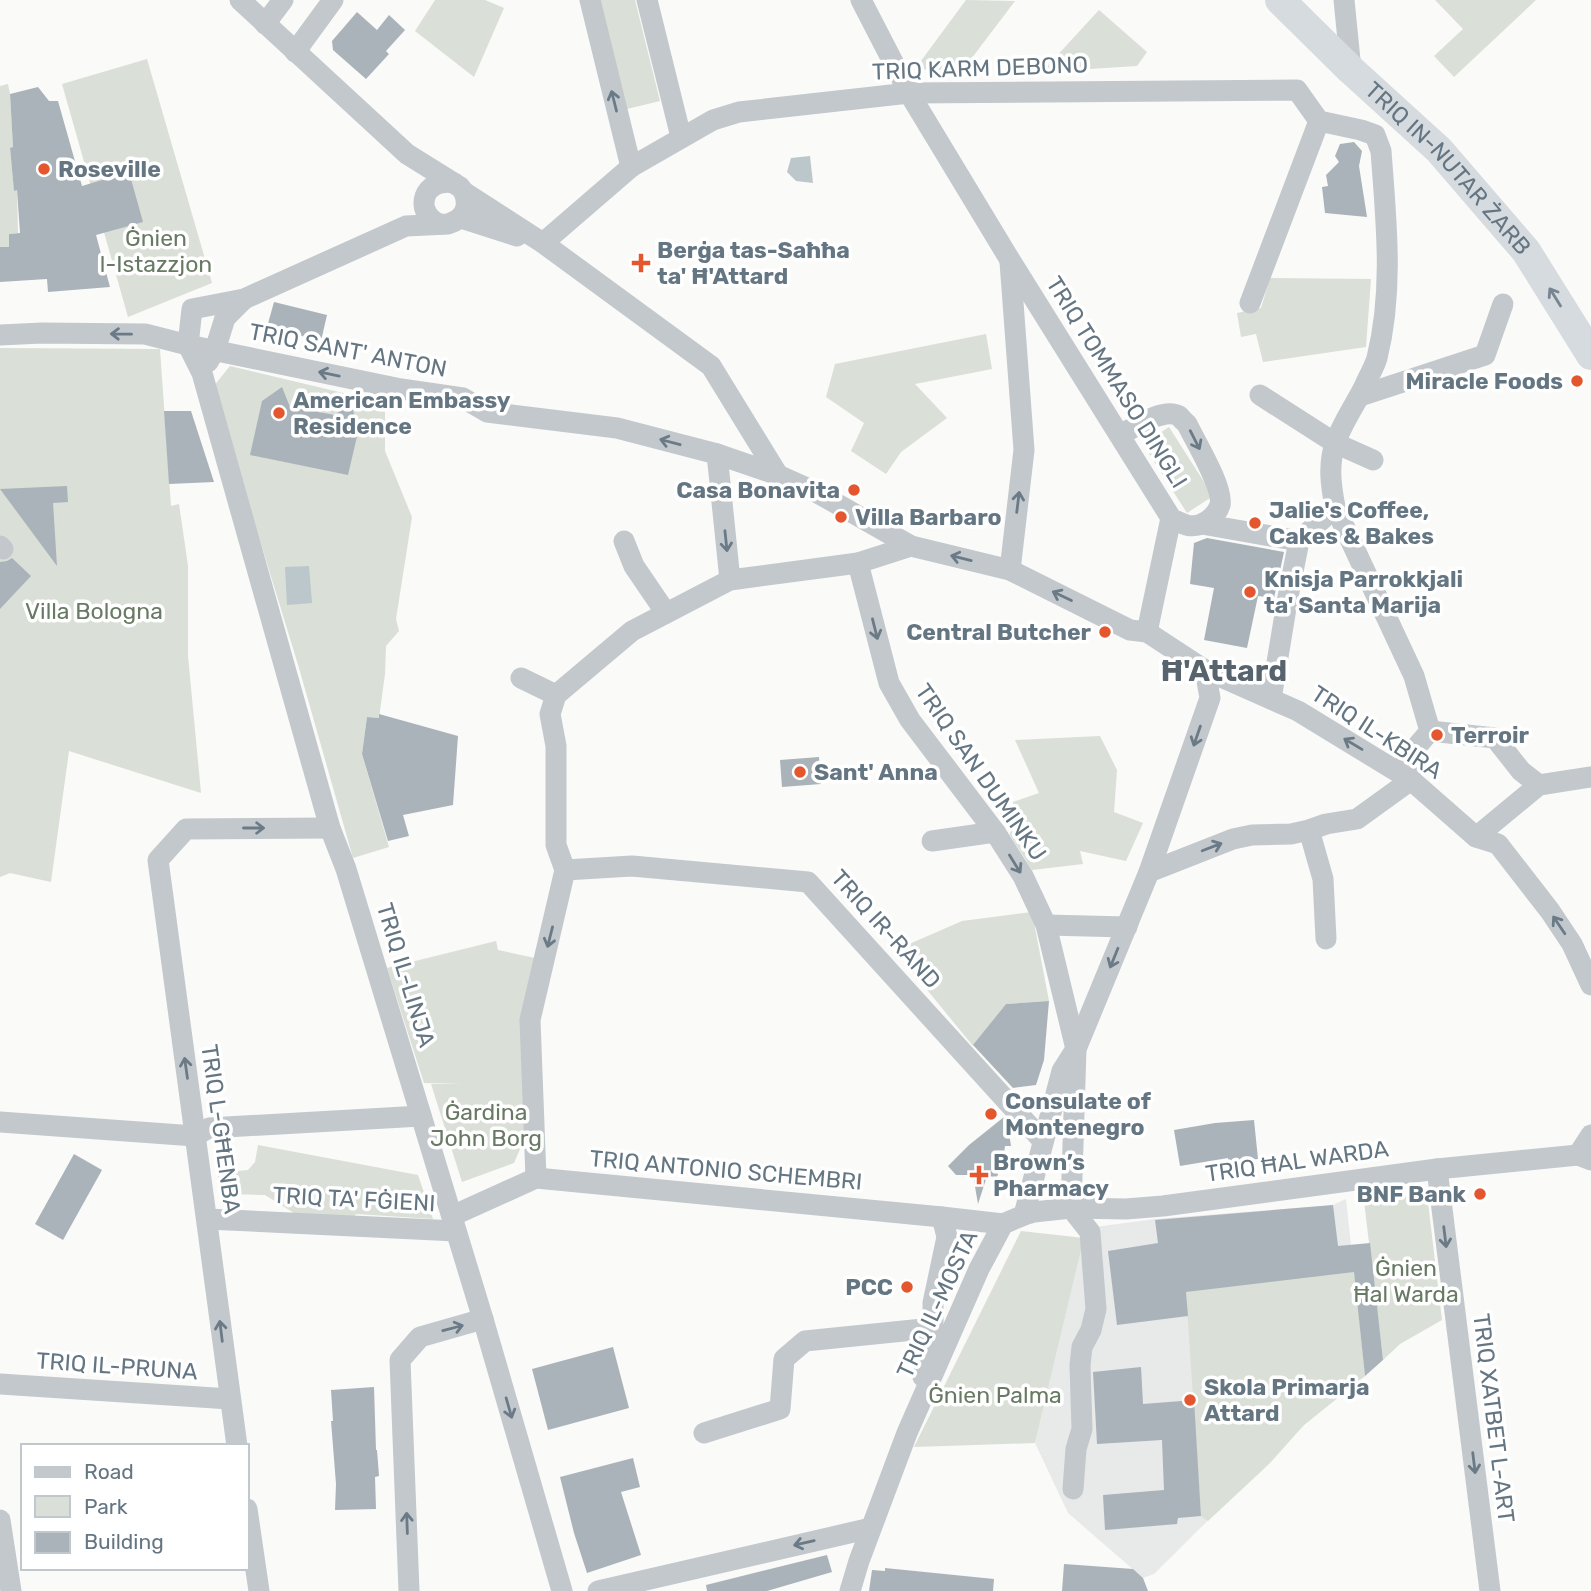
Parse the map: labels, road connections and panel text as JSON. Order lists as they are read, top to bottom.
{
  "streets": {
    "highway": ["TRIQ IN-NUTAR ŻARB"],
    "street": [
      "TRIQ KARM DEBONO",
      "TRIQ SANT' ANTON",
      "TRIQ TOMMASO DINGLI",
      "TRIQ IL-KBIRA",
      "TRIQ SAN DUMINKU",
      "TRIQ IR-RAND",
      "TRIQ IL-LINJA",
      "TRIQ L-GĦENBA",
      "TRIQ ĦAL WARDA",
      "TRIQ ANTONIO SCHEMBRI",
      "TRIQ TA' FĠIENI",
      "TRIQ IL-MOSTA",
      "TRIQ IL-PRUNA",
      "TRIQ XATBET L-ART"
    ]
  },
  "crossings": [
    ["TRIQ KARM DEBONO", "TRIQ TOMMASO DINGLI"],
    ["TRIQ SANT' ANTON", "TRIQ IL-KBIRA"],
    ["TRIQ SANT' ANTON", "TRIQ IL-LINJA"],
    ["TRIQ IL-LINJA", "TRIQ L-GĦENBA"],
    ["TRIQ IL-LINJA", "TRIQ ANTONIO SCHEMBRI"],
    ["TRIQ IL-LINJA", "TRIQ TA' FĠIENI"],
    ["TRIQ L-GĦENBA", "TRIQ TA' FĠIENI"],
    ["TRIQ L-GĦENBA", "TRIQ IL-PRUNA"],
    ["TRIQ ĦAL WARDA", "TRIQ IL-MOSTA"],
    ["TRIQ ĦAL WARDA", "TRIQ XATBET L-ART"],
    ["TRIQ ANTONIO SCHEMBRI", "TRIQ TA' FĠIENI"],
    ["TRIQ ANTONIO SCHEMBRI", "TRIQ IL-MOSTA"]
  ],
  "one_way": [
    "TRIQ IN-NUTAR ŻARB",
    "TRIQ SANT' ANTON",
    "TRIQ IL-KBIRA",
    "TRIQ SAN DUMINKU",
    "TRIQ XATBET L-ART"
  ],
  "districts": ["Ħ'Attard"],
  "parks": [
    "Ġnien l-Istazzjon",
    "Villa Bologna",
    "Ġardina John Borg",
    "Ġnien Ħal Warda",
    "Ġnien Palma"
  ],
  "places": {
    "other": [
      "Roseville",
      "Miracle Foods",
      "American Embassy Residence",
      "Casa Bonavita",
      "Villa Barbaro",
      "Jalie's Coffee, Cakes & Bakes",
      "Knisja Parrokkjali ta' Santa Marija",
      "Central Butcher",
      "Terroir",
      "Sant' Anna",
      "Consulate of Montenegro",
      "BNF Bank",
      "PCC",
      "Skola Primarja Attard"
    ],
    "health": ["Berġa tas-Saħħa ta' Ħ'Attard", "Brown’s Pharmacy"]
  },
  "legend": ["Road", "Park", "Building"]
}
